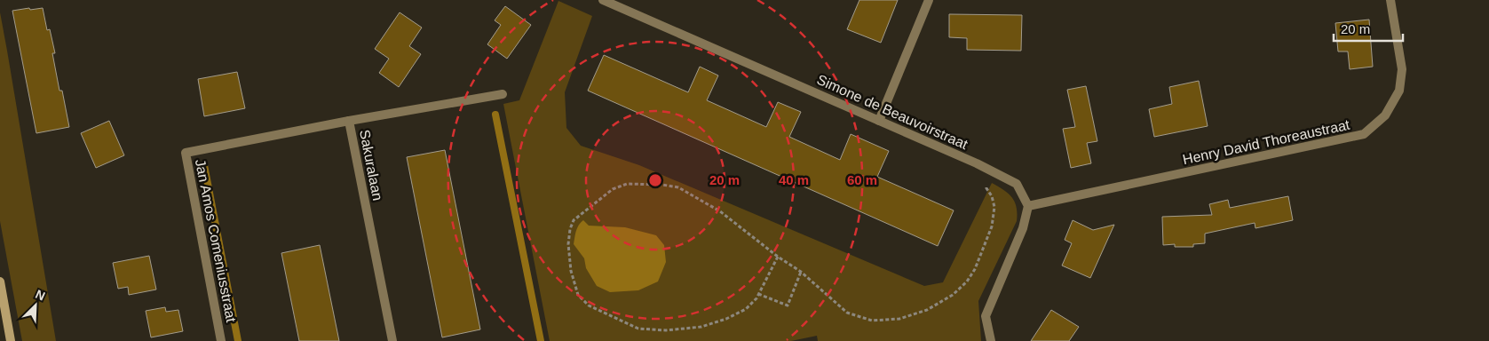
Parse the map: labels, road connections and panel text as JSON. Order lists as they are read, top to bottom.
{
  "streets": {
    "street": [
      "Simone de Beauvoirstraat",
      "Henry David Thoreaustraat",
      "Sakuralaan",
      "Jan Amos Comeniusstraat"
    ]
  },
  "crossings": [
    ["Simone de Beauvoirstraat", "Henry David Thoreaustraat"],
    ["Sakuralaan", "Jan Amos Comeniusstraat"]
  ],
  "scale_bar": "20 m",
  "north": "top right",
  "rings": ["20 m", "40 m", "60 m"]
}
